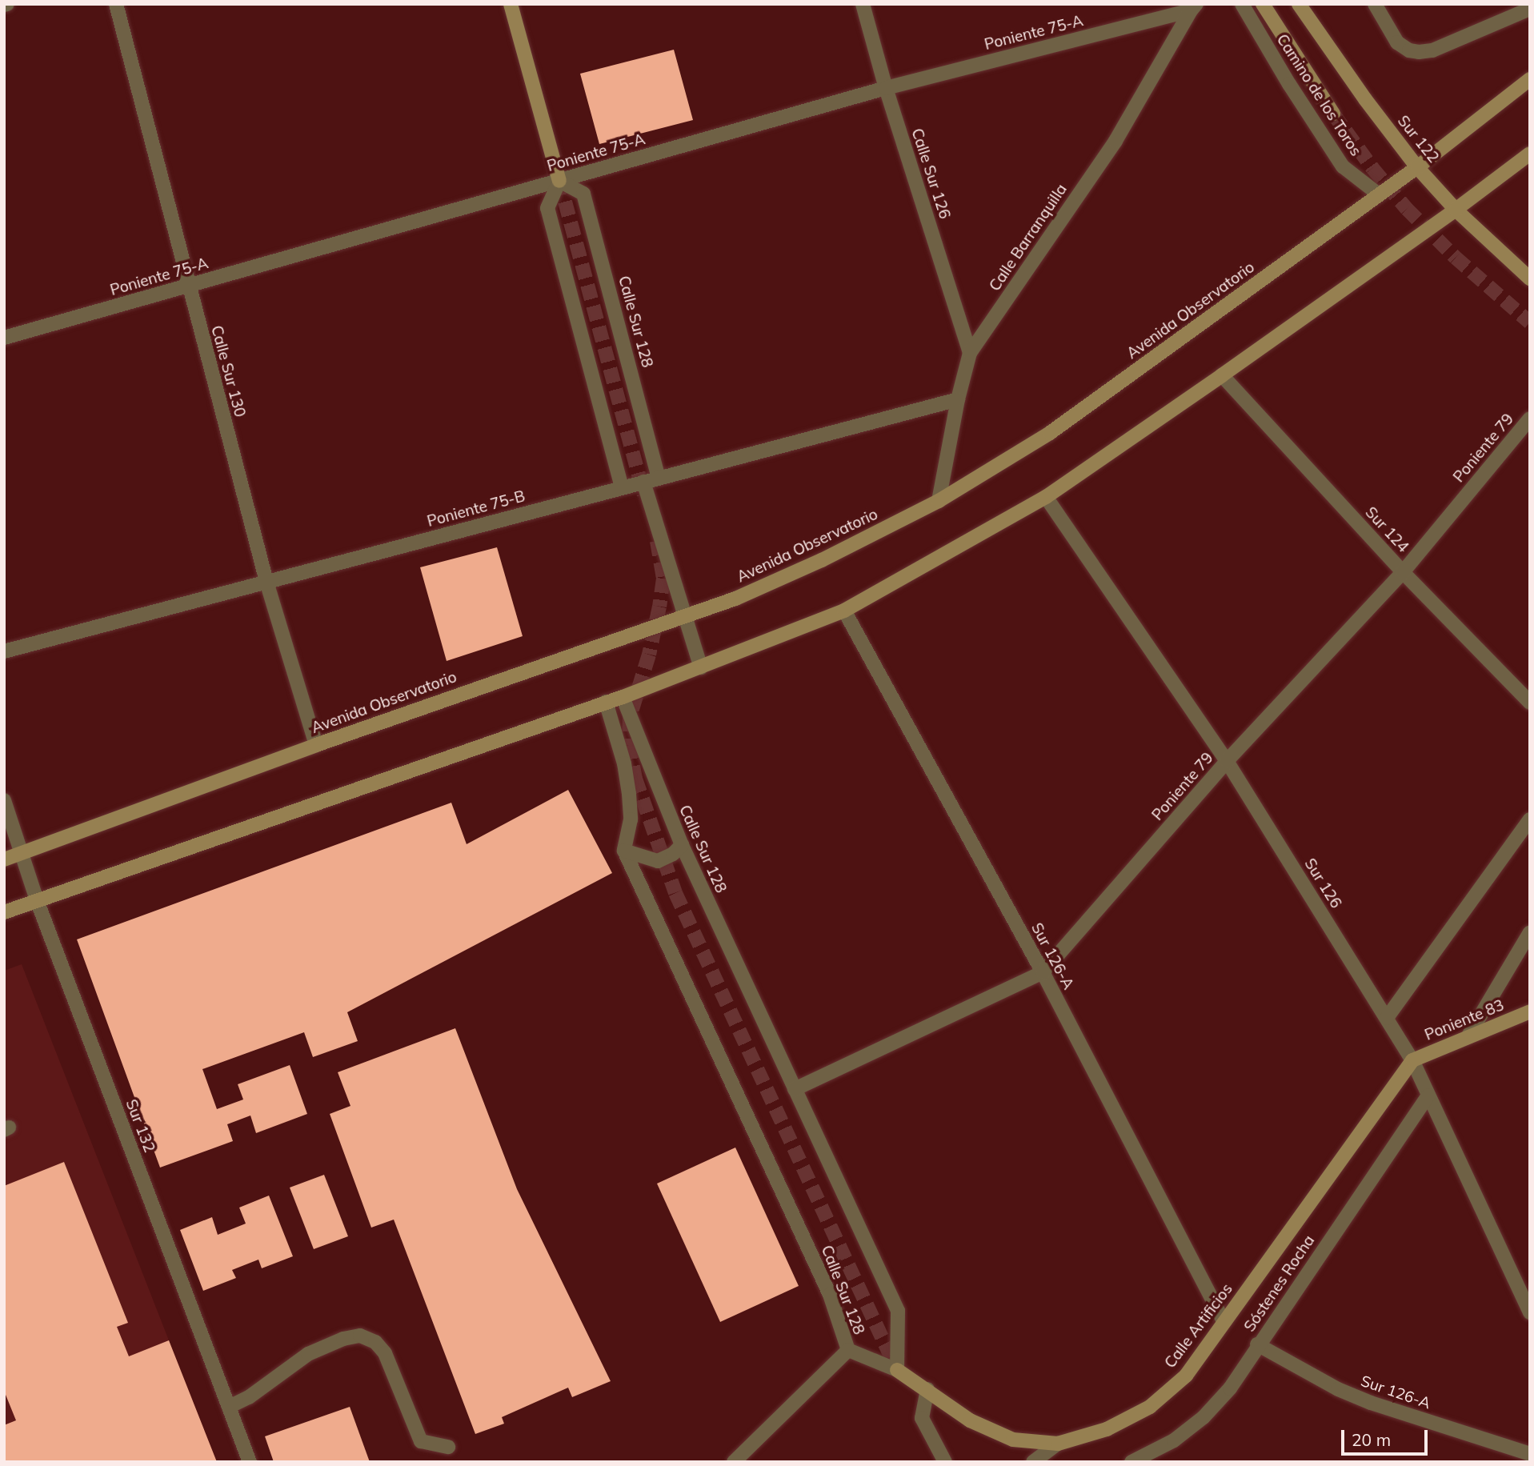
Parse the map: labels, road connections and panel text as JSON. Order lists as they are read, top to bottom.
{
  "streets": {
    "main road": [
      "Sur 122",
      "Avenida Observatorio",
      "Poniente 83",
      "Calle Artificios"
    ],
    "street": [
      "Poniente 75-A",
      "Camino de los Toros",
      "Calle Sur 126",
      "Calle Barranquilla",
      "Calle Sur 128",
      "Calle Sur 130",
      "Poniente 79",
      "Poniente 75-B",
      "Sur 124",
      "Sur 126",
      "Sur 126-A",
      "Sur 132",
      "Sóstenes Rocha"
    ]
  },
  "crossings": [
    ["Poniente 75-A", "Calle Sur 126"],
    ["Poniente 75-A", "Calle Barranquilla"],
    ["Poniente 75-A", "Calle Sur 128"],
    ["Poniente 75-A", "Calle Sur 130"],
    ["Camino de los Toros", "Avenida Observatorio"],
    ["Sur 122", "Avenida Observatorio"],
    ["Calle Sur 126", "Calle Barranquilla"],
    ["Calle Barranquilla", "Avenida Observatorio"],
    ["Calle Barranquilla", "Poniente 75-B"],
    ["Avenida Observatorio", "Calle Sur 130"],
    ["Avenida Observatorio", "Sur 132"],
    ["Calle Sur 128", "Poniente 79"],
    ["Calle Sur 128", "Poniente 75-B"],
    ["Calle Sur 128", "Calle Artificios"],
    ["Calle Sur 130", "Poniente 75-B"],
    ["Poniente 79", "Sur 124"],
    ["Poniente 79", "Sur 126"],
    ["Poniente 79", "Sur 126-A"],
    ["Sur 126", "Poniente 83"],
    ["Sur 126", "Sóstenes Rocha"],
    ["Sur 126", "Calle Artificios"],
    ["Sur 126-A", "Sóstenes Rocha"],
    ["Sur 126-A", "Calle Artificios"],
    ["Poniente 83", "Calle Artificios"]
  ],
  "scale_bar": "20 m"
}
